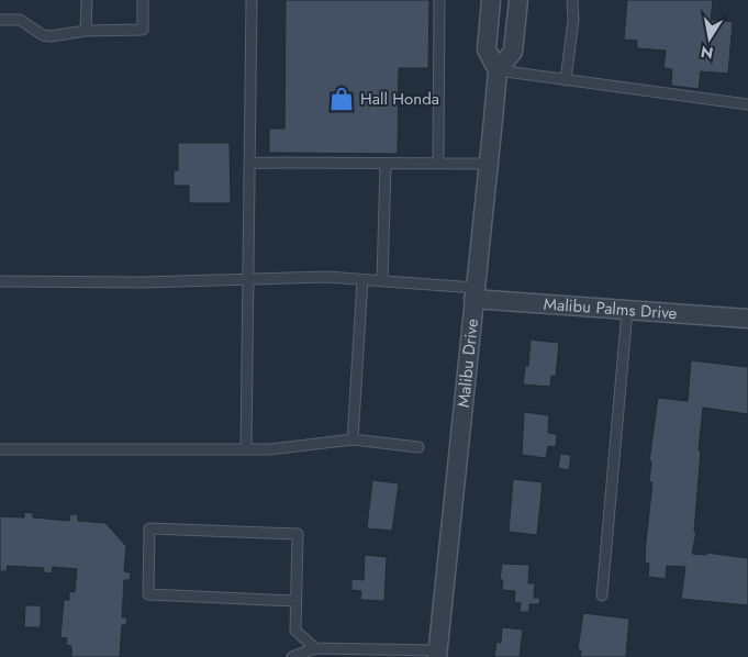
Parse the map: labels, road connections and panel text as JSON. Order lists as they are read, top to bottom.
{
  "streets": {
    "street": ["Malibu Palms Drive", "Malibu Drive"]
  },
  "crossings": [
    ["Malibu Palms Drive", "Malibu Drive"]
  ],
  "places": {
    "shop": ["Hall Honda"]
  },
  "north": "bottom"
}
